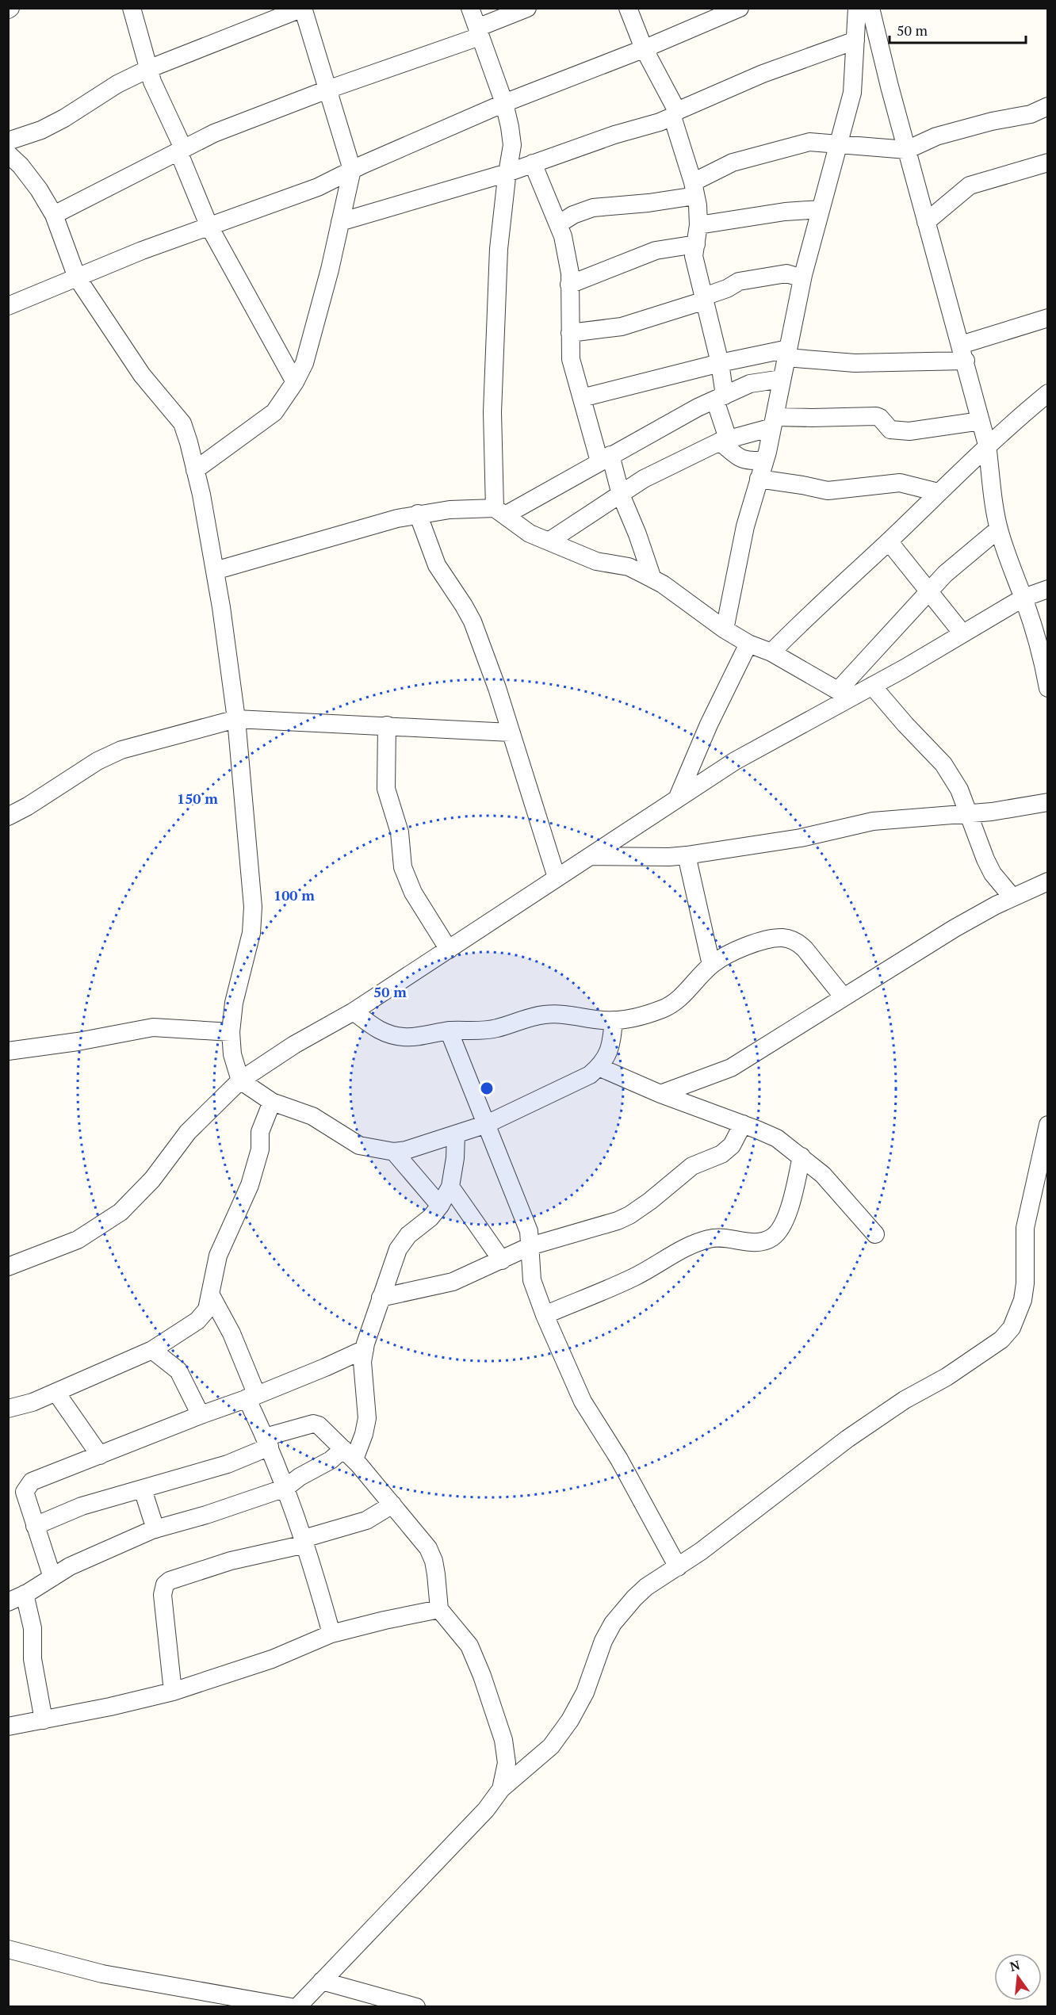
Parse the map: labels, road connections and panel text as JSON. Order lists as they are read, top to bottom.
{
  "scale_bar": "50 m",
  "north": "top",
  "rings": ["150 m", "100 m", "50 m"]
}
